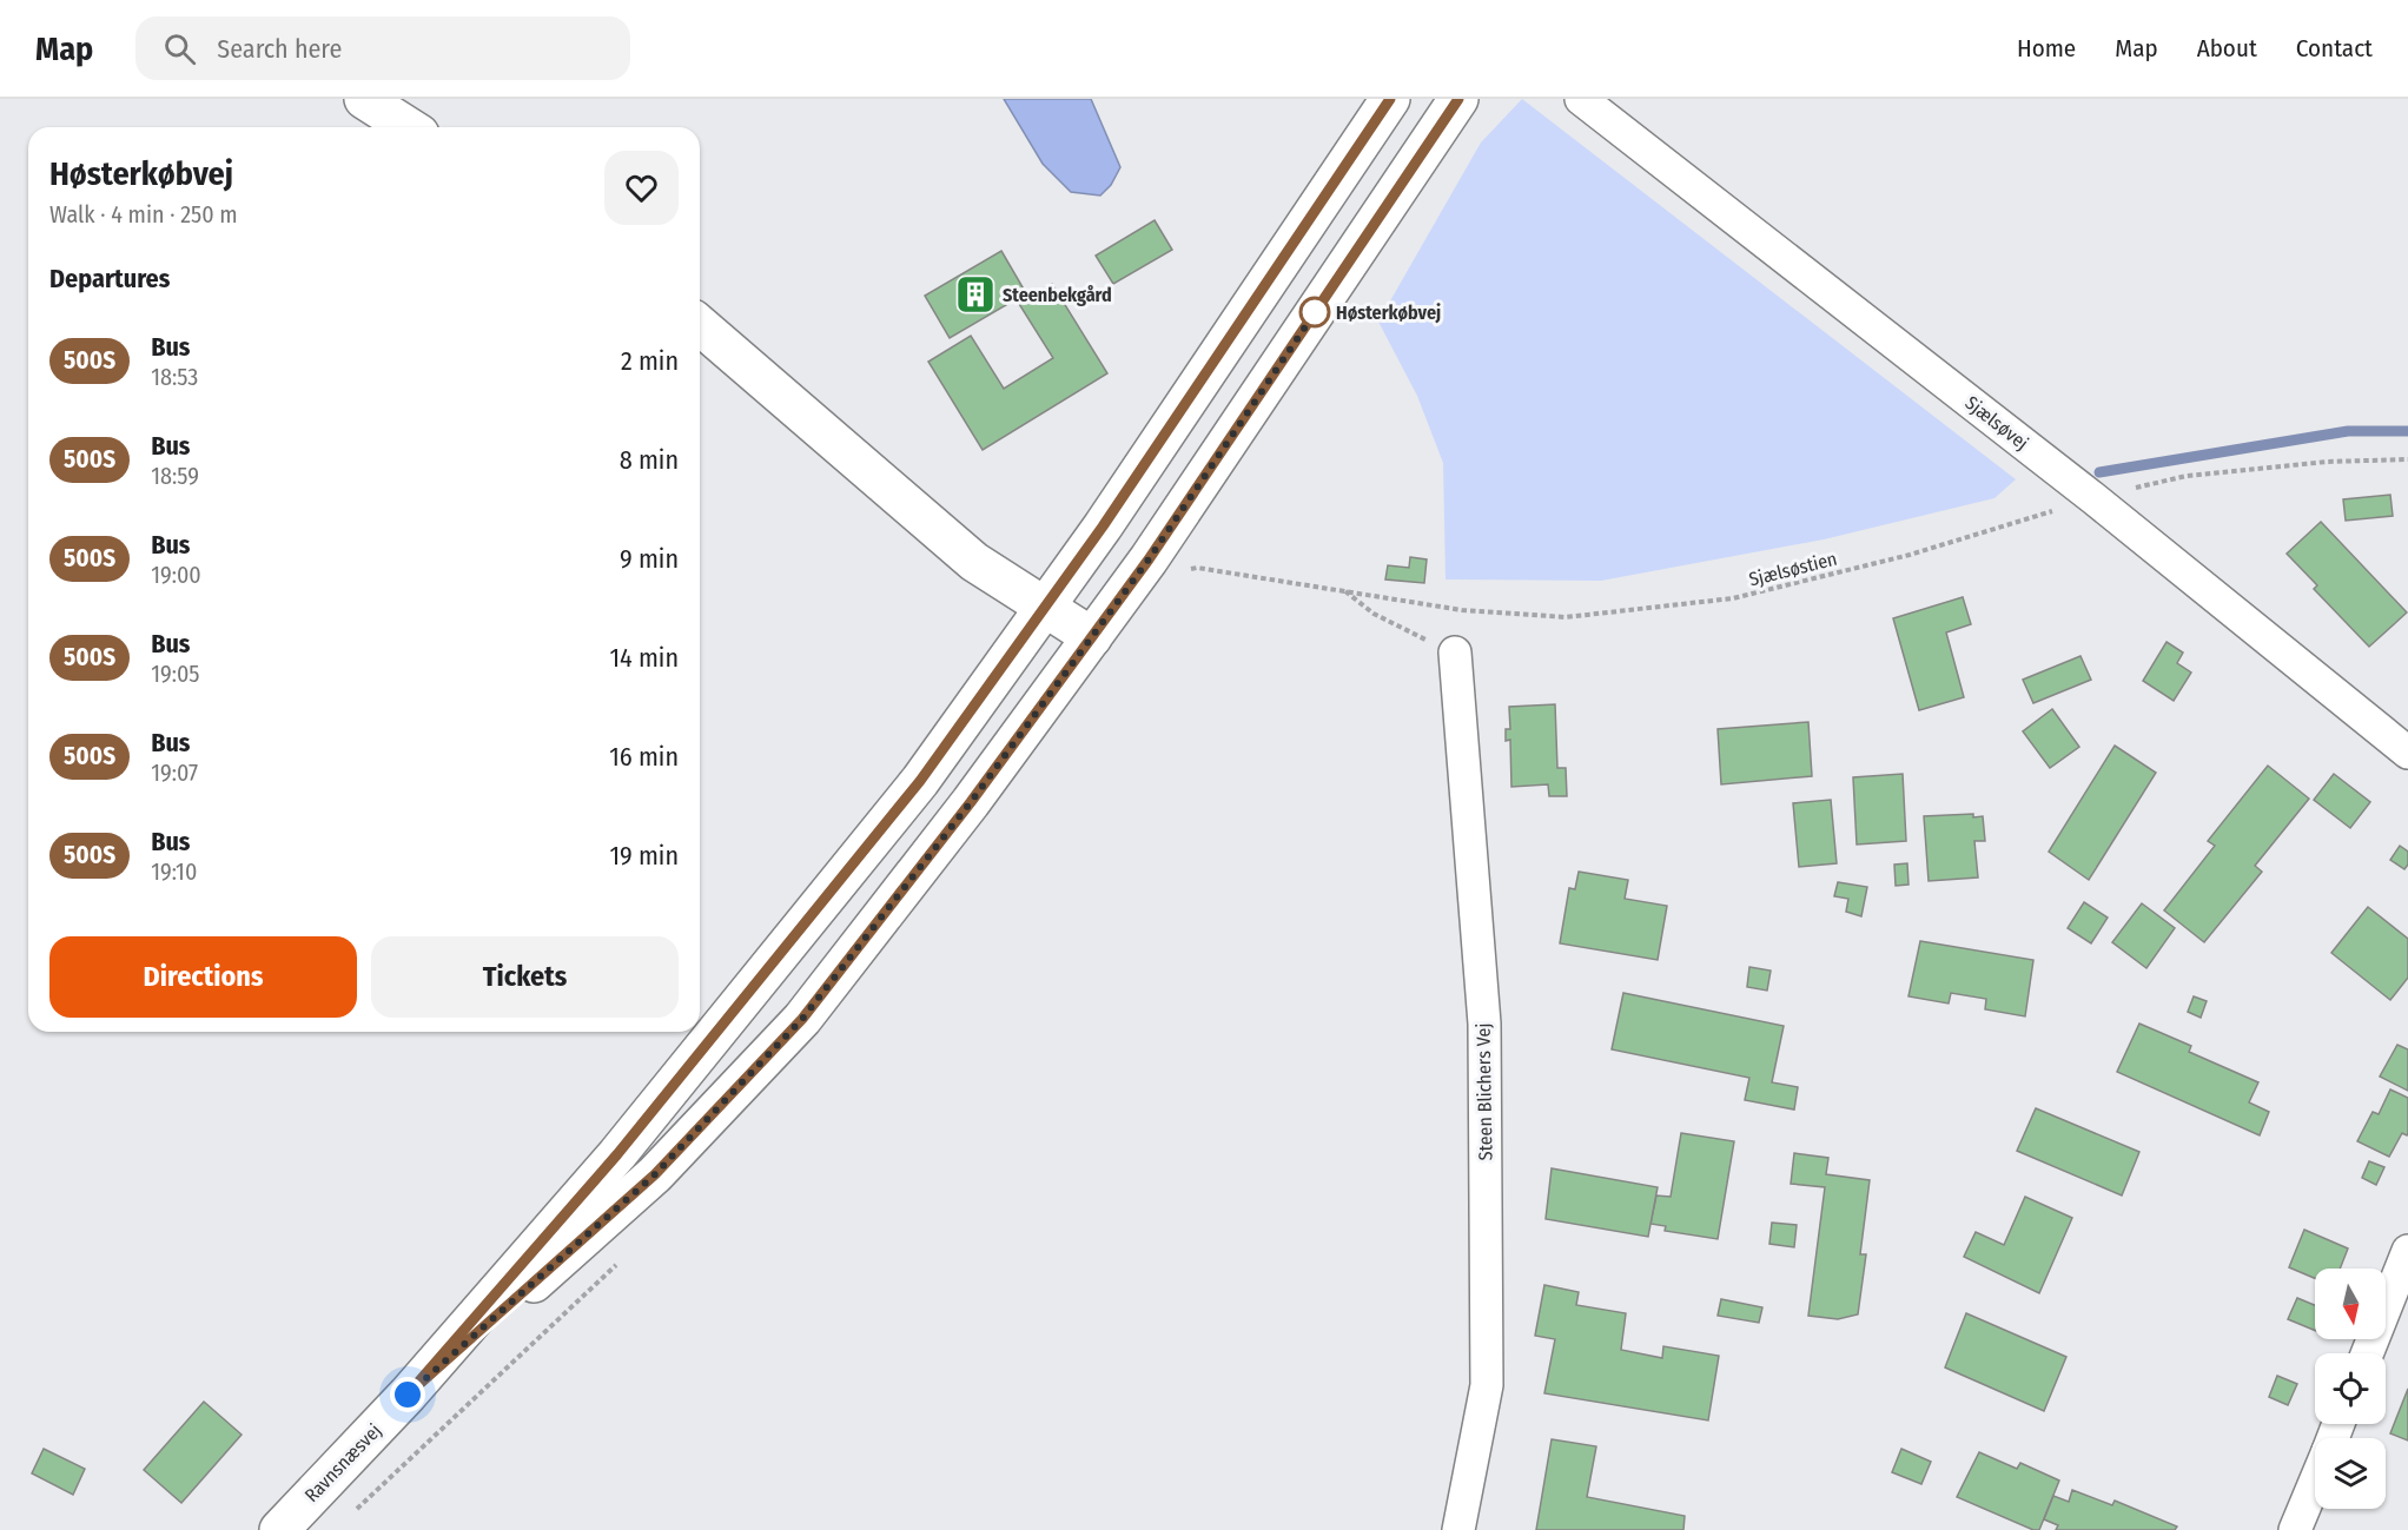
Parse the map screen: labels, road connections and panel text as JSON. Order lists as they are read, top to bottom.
{
  "streets": {
    "main road": ["Ravnsnæsvej"],
    "street": ["Sjælsøvej", "Steen Blichers Vej"],
    "path": ["Sjælsøstien"]
  },
  "crossings": [
    ["Sjælsøvej", "Sjælsøstien"]
  ],
  "places": {
    "building": ["Steenbekgård"],
    "other": ["Høsterkøbvej"]
  },
  "lines": ["bus line 500S"],
  "north": "bottom",
  "page": {
    "header": "Map",
    "search": "Search here",
    "nav": [
      "Home",
      "Map",
      "About",
      "Contact"
    ],
    "heading": [
      ["Høsterkøbvej", "Walk · 4 min · 250 m"],
      "Departures"
    ],
    "list": [
      {
        "mark": "500S",
        "name": "Bus",
        "note": "18:53",
        "value": "2 min"
      },
      {
        "mark": "500S",
        "name": "Bus",
        "note": "18:59",
        "value": "8 min"
      },
      {
        "mark": "500S",
        "name": "Bus",
        "note": "19:00",
        "value": "9 min"
      },
      {
        "mark": "500S",
        "name": "Bus",
        "note": "19:05",
        "value": "14 min"
      },
      {
        "mark": "500S",
        "name": "Bus",
        "note": "19:07",
        "value": "16 min"
      },
      {
        "mark": "500S",
        "name": "Bus",
        "note": "19:10",
        "value": "19 min"
      }
    ],
    "buttons": ["Directions", "Tickets"]
  }
}
